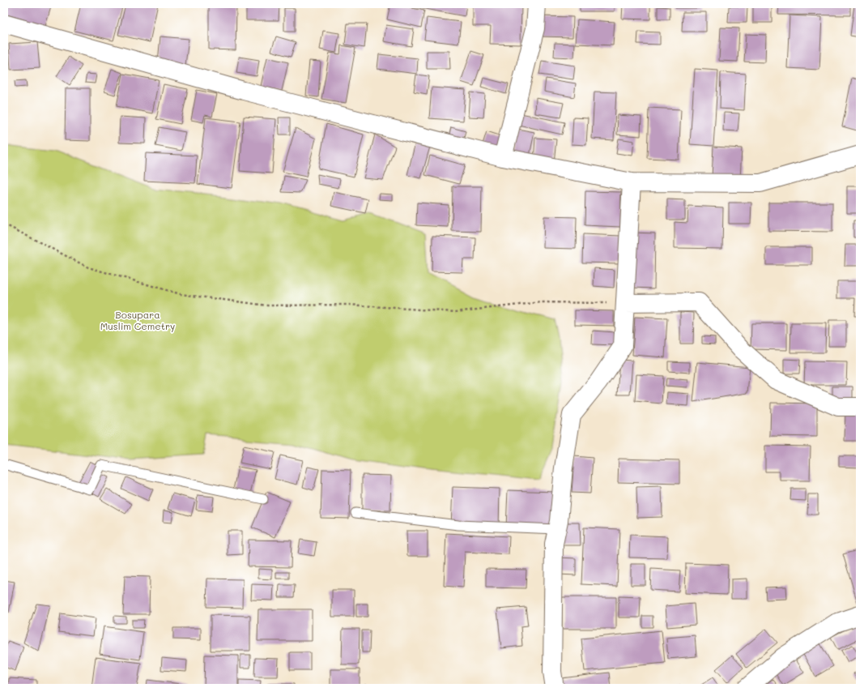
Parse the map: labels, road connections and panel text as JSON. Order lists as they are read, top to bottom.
{
  "parks": ["Bosupara Muslim Cemetry"]
}
